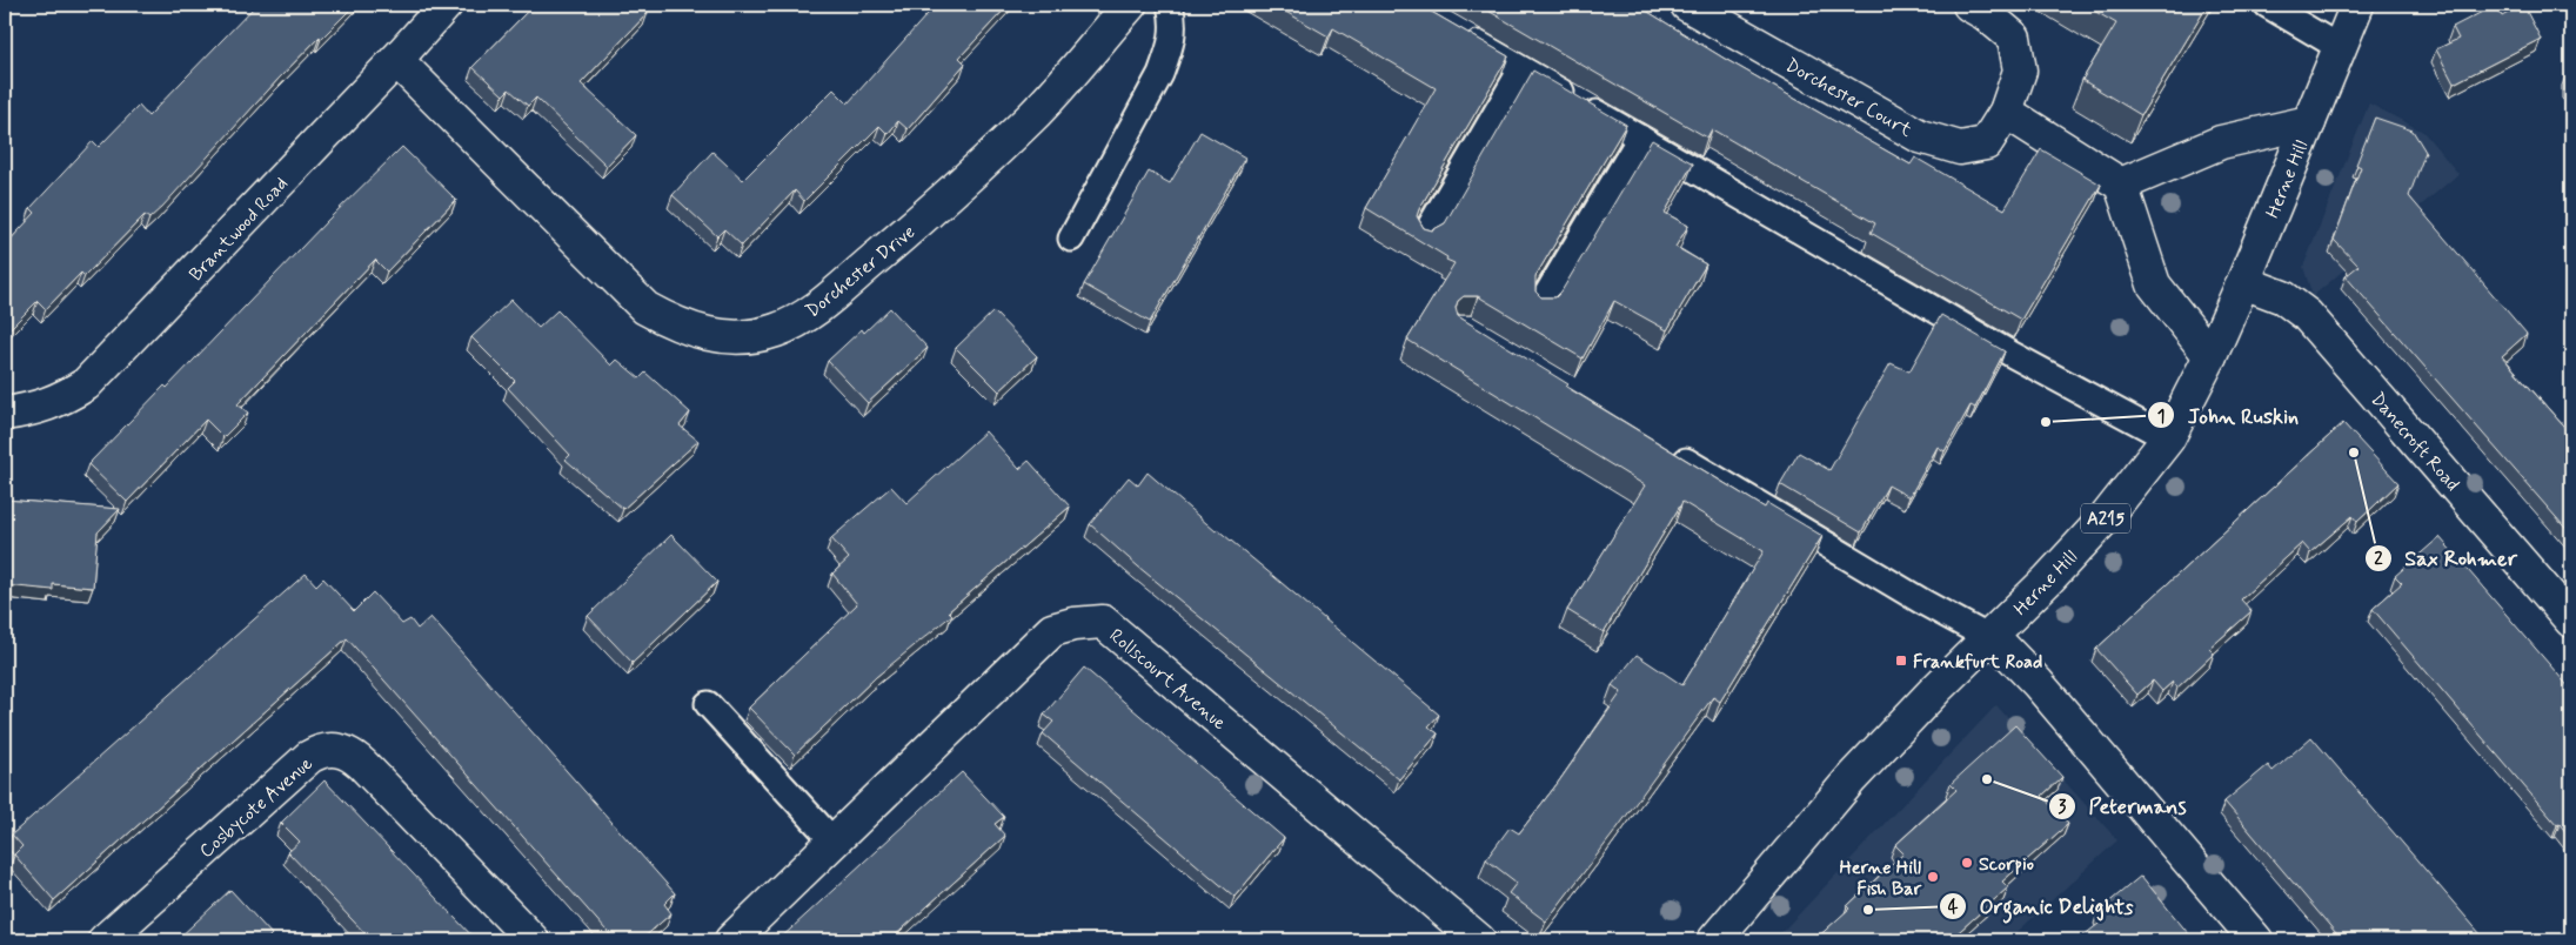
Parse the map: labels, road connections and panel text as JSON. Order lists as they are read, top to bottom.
{
  "streets": {
    "street": [
      "Dorchester Court",
      "Herne Hill",
      "Brantwood Road",
      "Dorchester Drive",
      "Danecroft Road",
      "A215",
      "Rollscourt Avenue",
      "Cosbycote Avenue"
    ]
  },
  "crossings": [
    ["Herne Hill", "Danecroft Road"],
    ["Brantwood Road", "Dorchester Drive"]
  ],
  "places": {
    "other": [
      "John Ruskin",
      "Sax Rohmer",
      "Petermans",
      "Scorpio",
      "Herne Hill Fish Bar",
      "Organic Delights"
    ],
    "transit": ["Frankfurt Road"]
  }
}
